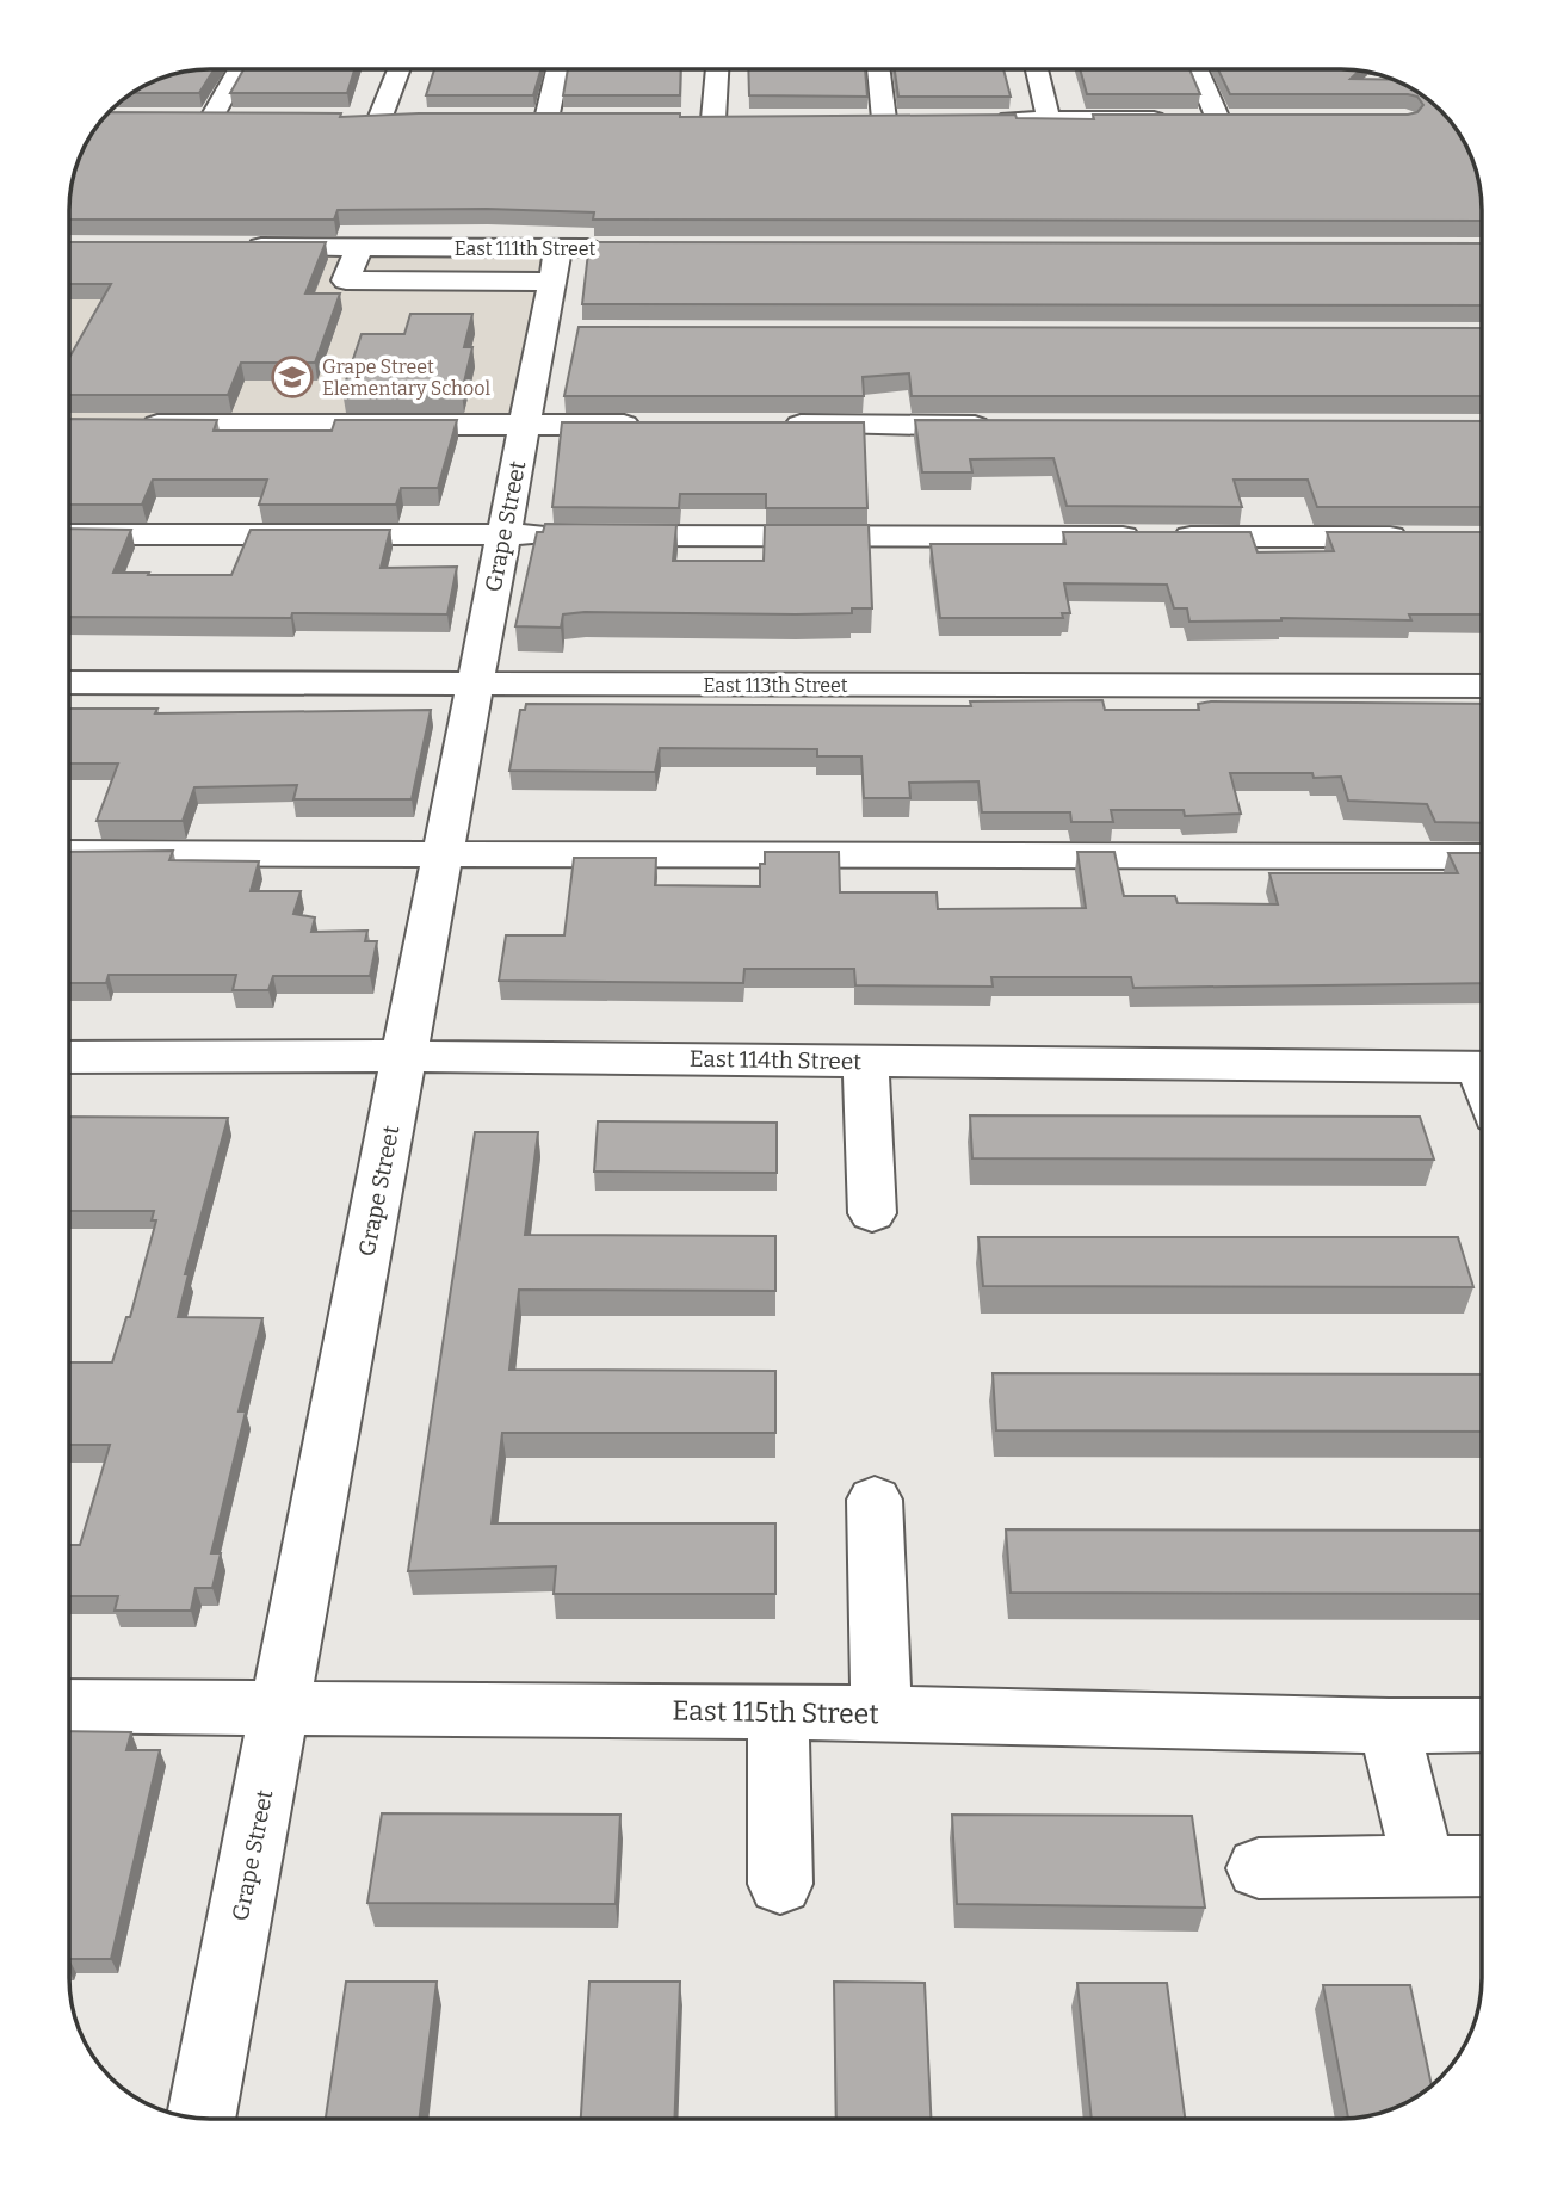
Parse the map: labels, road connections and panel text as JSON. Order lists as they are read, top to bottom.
{
  "streets": {
    "street": [
      "East 111th Street",
      "Grape Street",
      "East 113th Street",
      "East 114th Street",
      "East 115th Street"
    ]
  },
  "crossings": [
    ["East 111th Street", "Grape Street"],
    ["Grape Street", "East 113th Street"],
    ["Grape Street", "East 114th Street"],
    ["Grape Street", "East 115th Street"]
  ],
  "places": {
    "school or university": ["Grape Street Elementary School"]
  }
}
